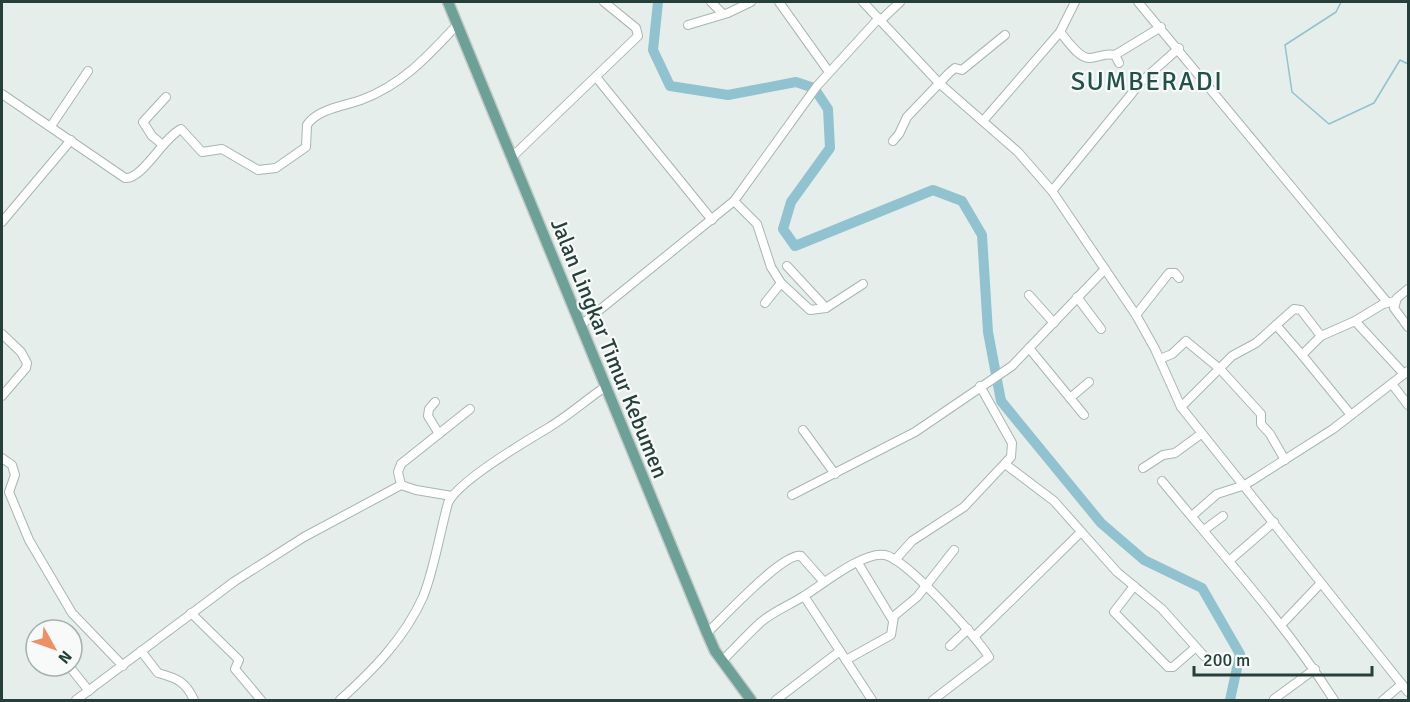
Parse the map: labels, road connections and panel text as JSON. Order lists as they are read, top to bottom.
{
  "streets": {
    "main road": ["Jalan Lingkar Timur Kebumen"]
  },
  "districts": ["SUMBERADI"],
  "scale_bar": "200 m",
  "north": "bottom right"
}
